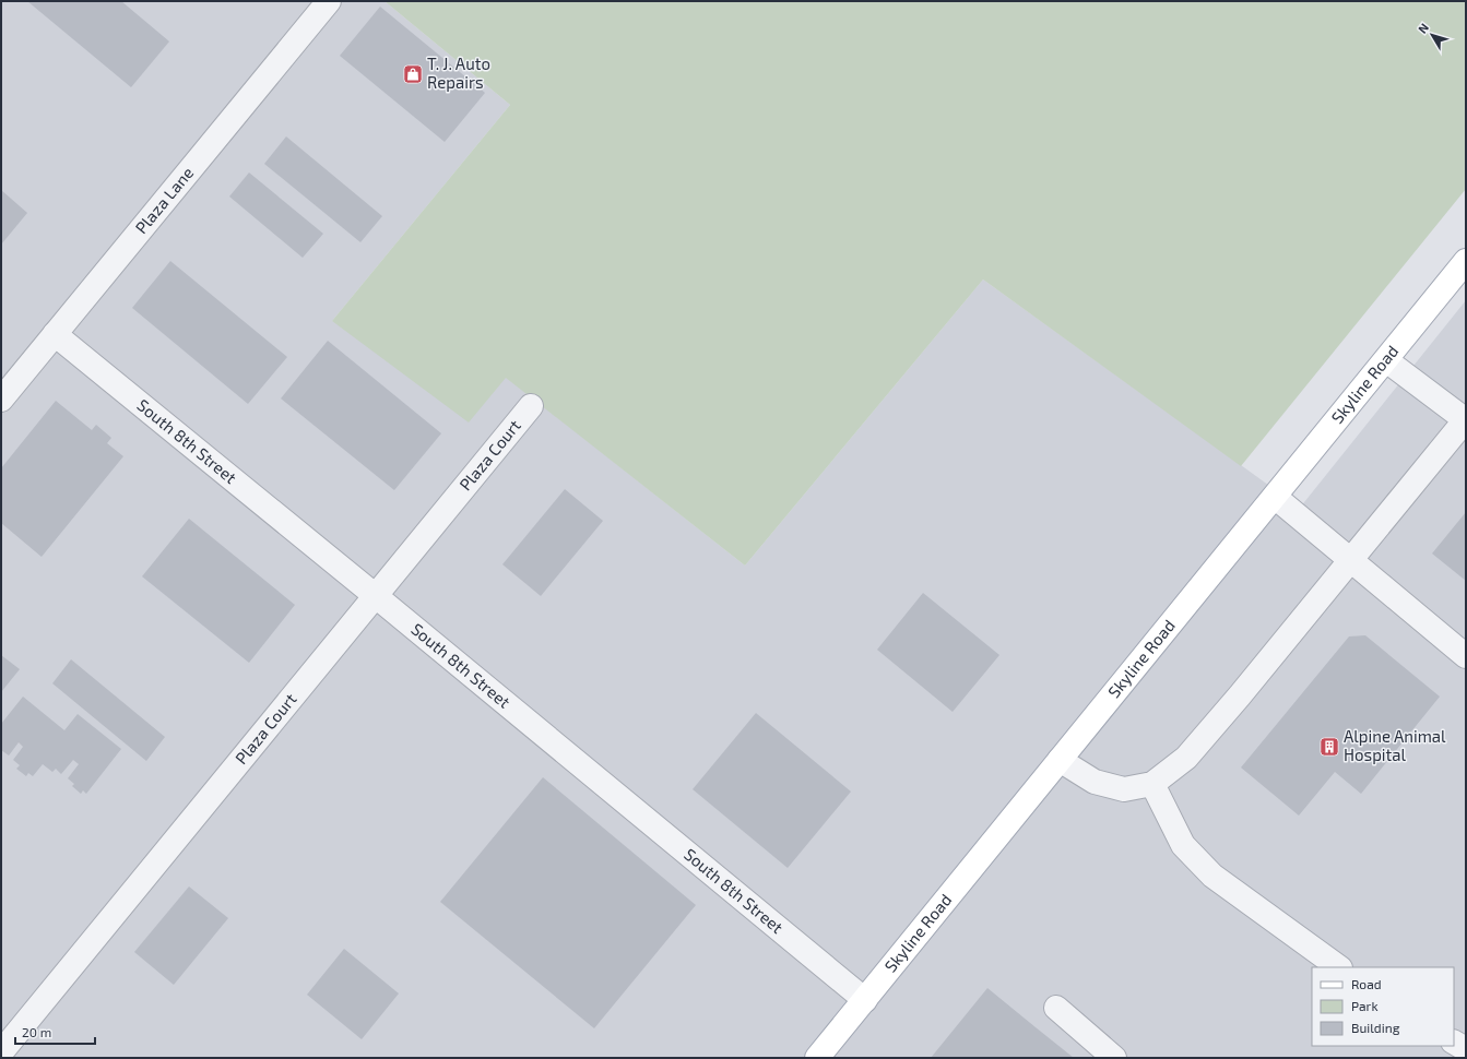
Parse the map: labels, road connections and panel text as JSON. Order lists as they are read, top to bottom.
{
  "streets": {
    "main road": ["Skyline Road"],
    "street": ["Plaza Lane", "South 8th Street", "Plaza Court"]
  },
  "crossings": [
    ["Plaza Lane", "South 8th Street"],
    ["Skyline Road", "South 8th Street"],
    ["South 8th Street", "Plaza Court"]
  ],
  "places": {
    "shop": ["T. J. Auto Repairs"],
    "building": ["Alpine Animal Hospital"]
  },
  "legend": ["Road", "Park", "Building"],
  "scale_bar": "20 m",
  "north": "top left"
}
